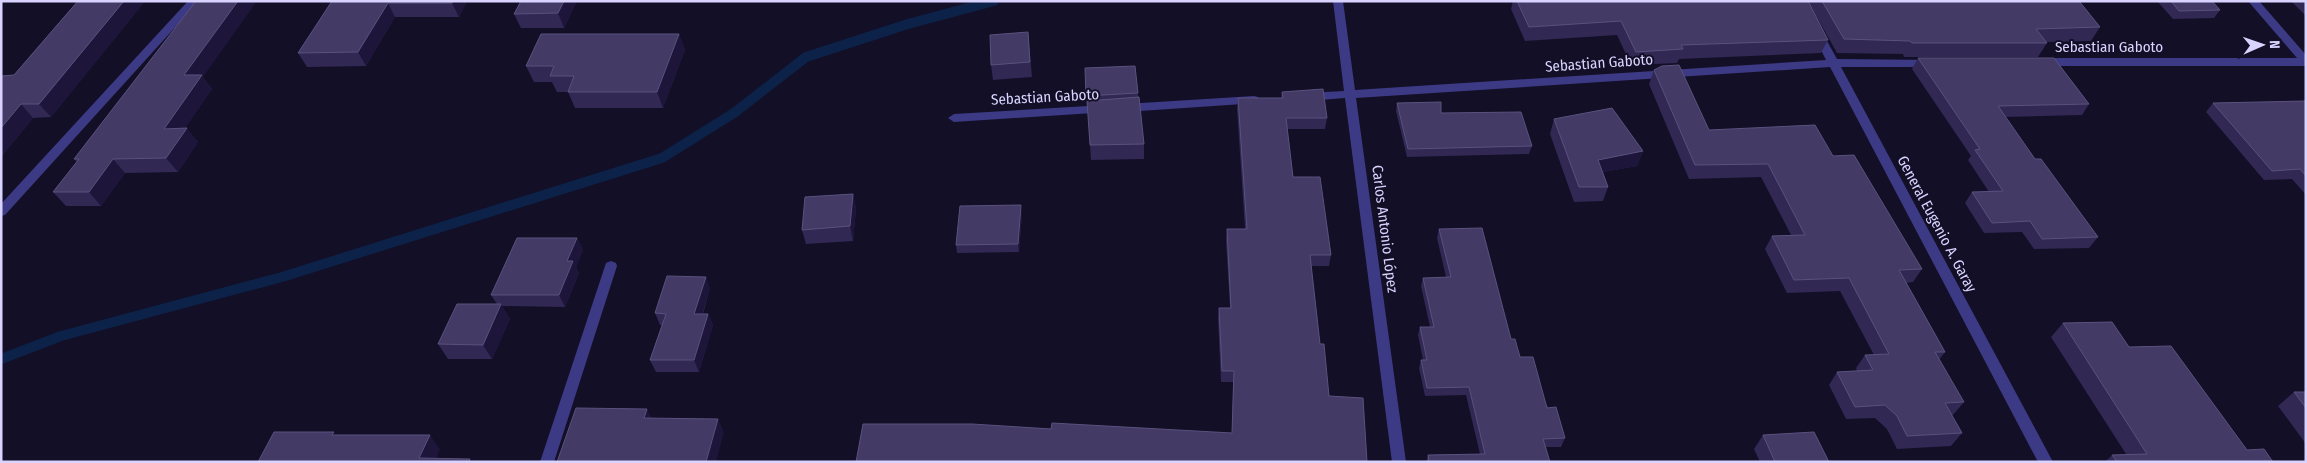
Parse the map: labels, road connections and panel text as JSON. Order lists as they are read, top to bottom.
{
  "streets": {
    "street": ["Sebastian Gaboto", "General Eugenio A. Garay", "Carlos Antonio López"]
  },
  "crossings": [
    ["Sebastian Gaboto", "General Eugenio A. Garay"],
    ["Sebastian Gaboto", "Carlos Antonio López"]
  ],
  "north": "right"
}
